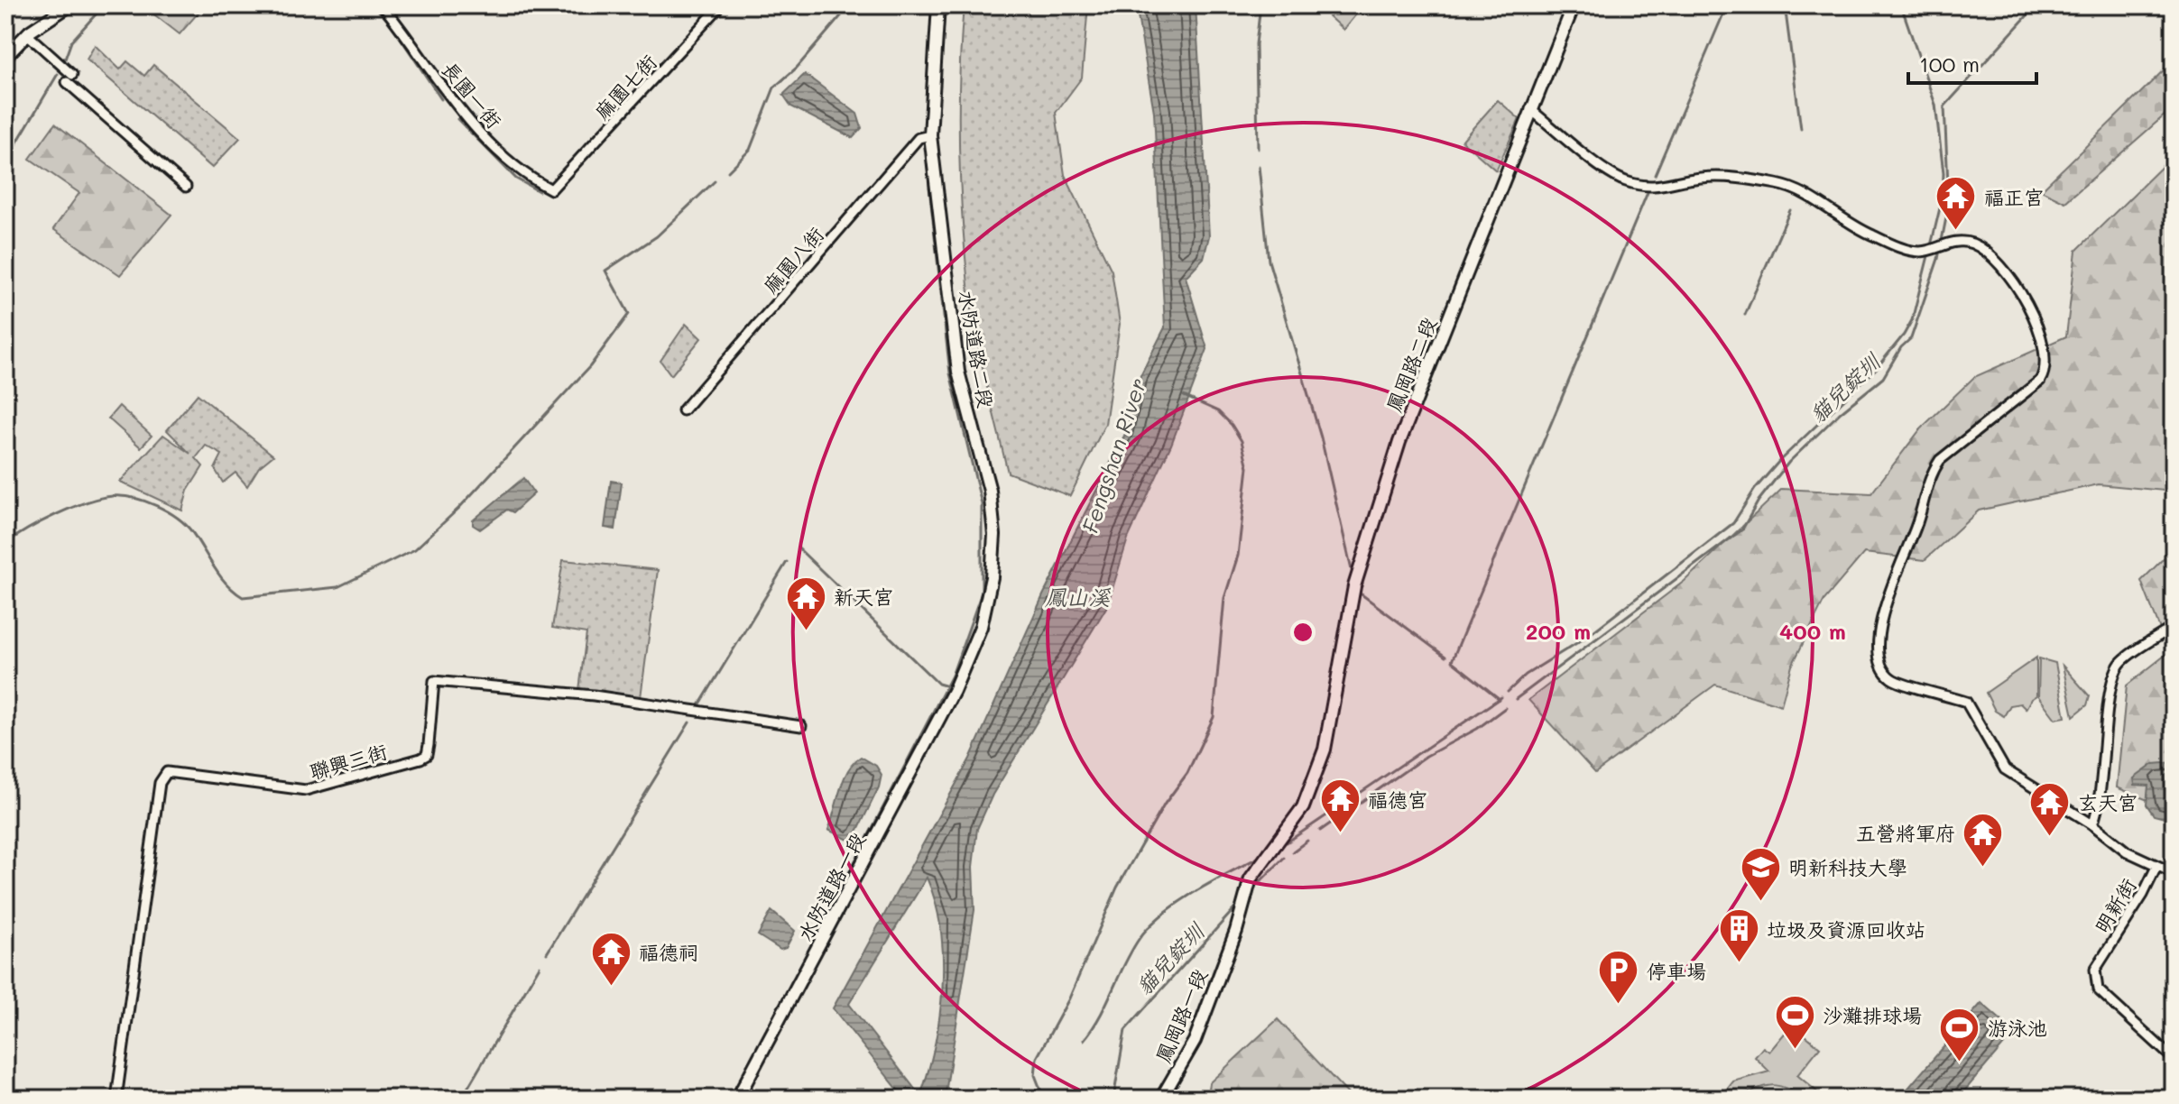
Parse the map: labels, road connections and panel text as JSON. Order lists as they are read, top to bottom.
{
  "streets": {
    "street": [
      "麻園七街",
      "長園一街",
      "麻園八街",
      "水防道路二段",
      "鳳岡路二段",
      "聯興三街",
      "水防道路一段",
      "明新街",
      "鳳岡路一段"
    ]
  },
  "crossings": [
    ["麻園七街", "長園一街"],
    ["麻園八街", "水防道路二段"],
    ["水防道路二段", "水防道路一段"],
    ["鳳岡路二段", "明新街"],
    ["鳳岡路二段", "鳳岡路一段"]
  ],
  "water": ["貓兒錠圳", "Fengshan River", "鳳山溪"],
  "places": {
    "temple": [
      "福正宫",
      "新天宫",
      "福德宫",
      "玄天宮",
      "五營將軍府",
      "福德祠"
    ],
    "school or university": ["明新科技大學"],
    "building": ["垃圾及資源回收站"],
    "parking": ["停車場"],
    "sports": ["沙灘排球場", "游泳池"]
  },
  "scale_bar": "100 m",
  "rings": ["200 m", "400 m"]
}
